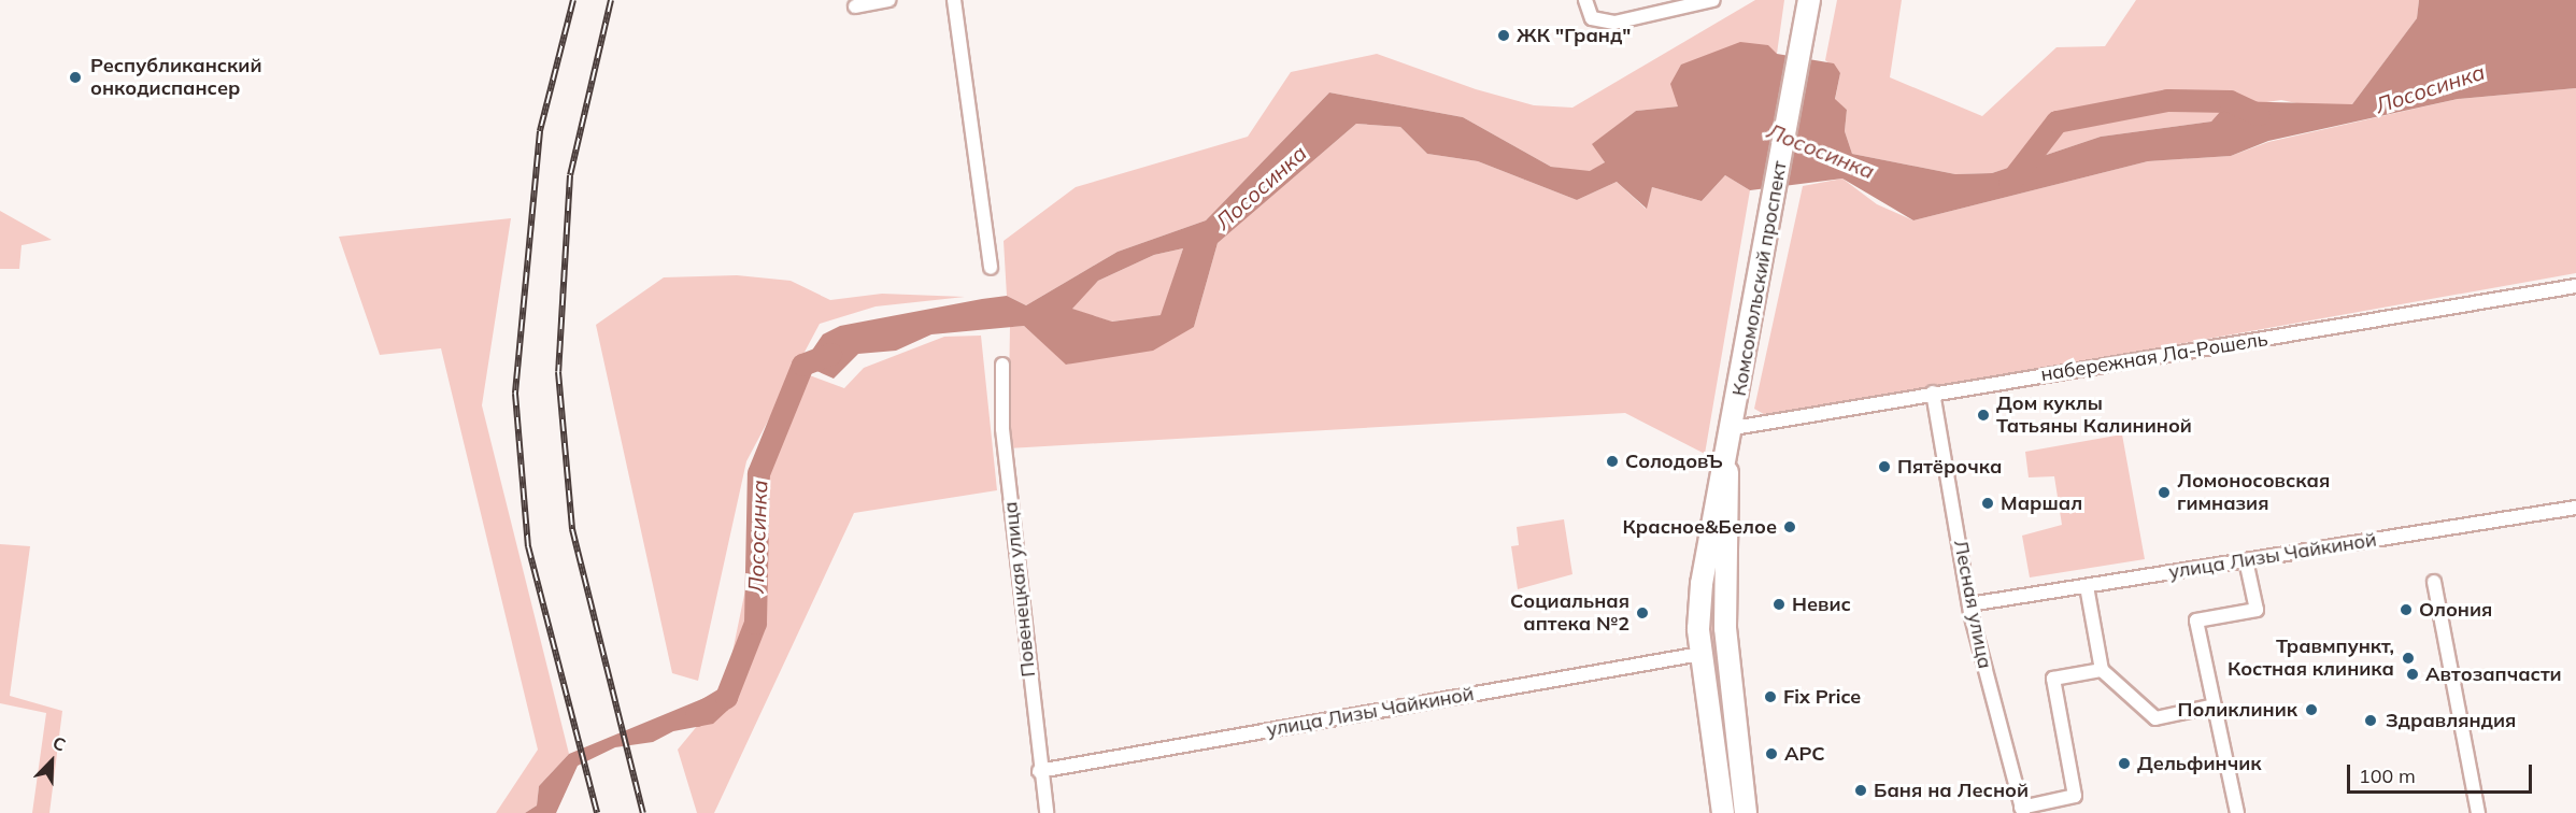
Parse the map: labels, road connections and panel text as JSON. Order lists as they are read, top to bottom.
{
  "streets": {
    "main road": ["Комсомольский проспект"],
    "street": [
      "набережная Ла-Рошель",
      "улица Лизы Чайкиной",
      "Повенецкая улица",
      "Лесная улица"
    ]
  },
  "crossings": [
    ["Комсомольский проспект", "набережная Ла-Рошель"],
    ["Комсомольский проспект", "улица Лизы Чайкиной"],
    ["набережная Ла-Рошель", "Лесная улица"],
    ["улица Лизы Чайкиной", "Повенецкая улица"],
    ["улица Лизы Чайкиной", "Лесная улица"]
  ],
  "water": ["Лососинка"],
  "places": [
    "ЖК \"Гранд\"",
    "Республиканский онкодиспансер",
    "Дом куклы Татьяны Калининой",
    "СолодовЪ",
    "Пятёрочка",
    "Ломоносовская гимназия",
    "Маршал",
    "Красное&Белое",
    "Невис",
    "Олония",
    "Социальная аптека №2",
    "Травмпункт, Костная клиника",
    "Автозапчасти",
    "Fix Price",
    "Поликлиник",
    "Здравляндия",
    "АРС",
    "Дельфинчик",
    "Баня на Лесной"
  ],
  "scale_bar": "100 m",
  "north": "top right"
}
